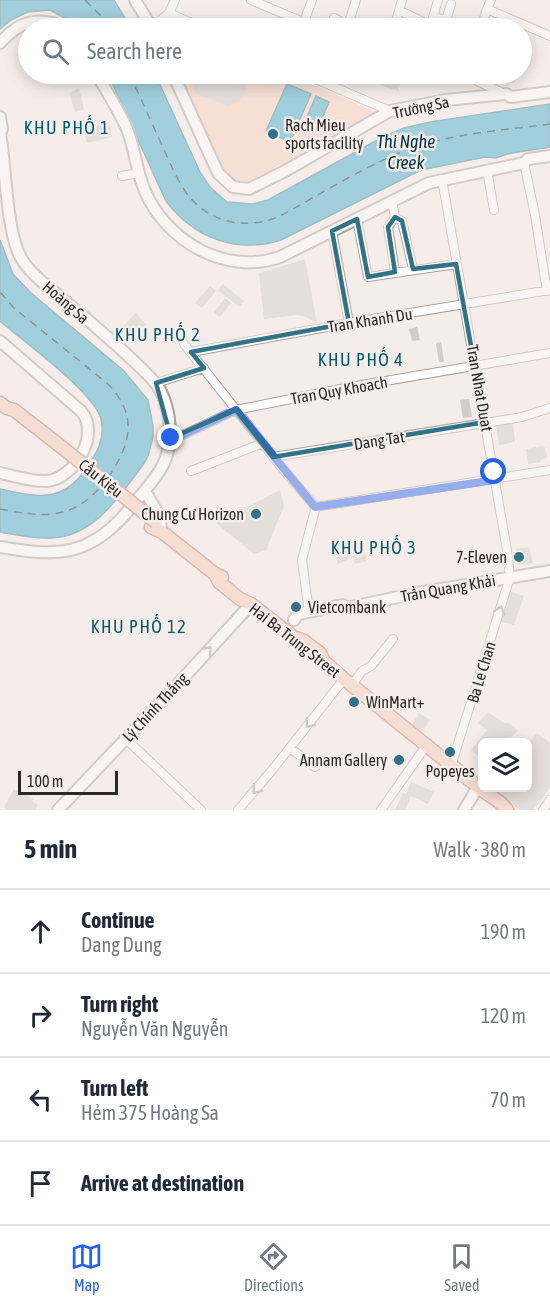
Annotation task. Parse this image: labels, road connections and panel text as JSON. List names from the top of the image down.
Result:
{
  "streets": {
    "main road": ["Cầu Kiệu", "Hai Ba Trung Street"],
    "street": [
      "Trường Sa",
      "Hoàng Sa",
      "Tran Khanh Du",
      "Tran Nhat Duat",
      "Tran Quy Khoach",
      "Dang Tat",
      "Trần Quang Khải",
      "Ba Le Chan",
      "Lý Chính Thắng"
    ]
  },
  "crossings": [
    ["Hoàng Sa", "Tran Quy Khoach"],
    ["Tran Khanh Du", "Tran Nhat Duat"],
    ["Tran Nhat Duat", "Tran Quy Khoach"],
    ["Tran Nhat Duat", "Dang Tat"],
    ["Tran Nhat Duat", "Trần Quang Khải"],
    ["Tran Nhat Duat", "Ba Le Chan"],
    ["Cầu Kiệu", "Hai Ba Trung Street"],
    ["Trần Quang Khải", "Hai Ba Trung Street"],
    ["Trần Quang Khải", "Ba Le Chan"],
    ["Hai Ba Trung Street", "Ba Le Chan"],
    ["Hai Ba Trung Street", "Lý Chính Thắng"]
  ],
  "one_way": ["Ba Le Chan", "Lý Chính Thắng"],
  "districts": [
    "KHU PHỐ 1",
    "KHU PHỐ 2",
    "KHU PHỐ 4",
    "KHU PHỐ 3",
    "KHU PHỐ 12"
  ],
  "water": ["Thi Nghe Creek"],
  "places": [
    "Rach Mieu sports facility",
    "Chung Cư Horizon",
    "7-Eleven",
    "Vietcombank",
    "WinMart+",
    "Popeyes",
    "Annam Gallery"
  ],
  "scale_bar": "100 m",
  "page": {
    "search": "Search here",
    "scale": "100 m",
    "heading": ["5 min", "Walk · 380 m"],
    "list": [
      ["Continue", "Dang Dung", "190 m"],
      ["Turn right", "Nguyễn Văn Nguyễn", "120 m"],
      ["Turn left", "Hẻm 375 Hoàng Sa", "70 m"],
      "Arrive at destination"
    ],
    "nav": ["Map", "Directions", "Saved"]
  }
}
